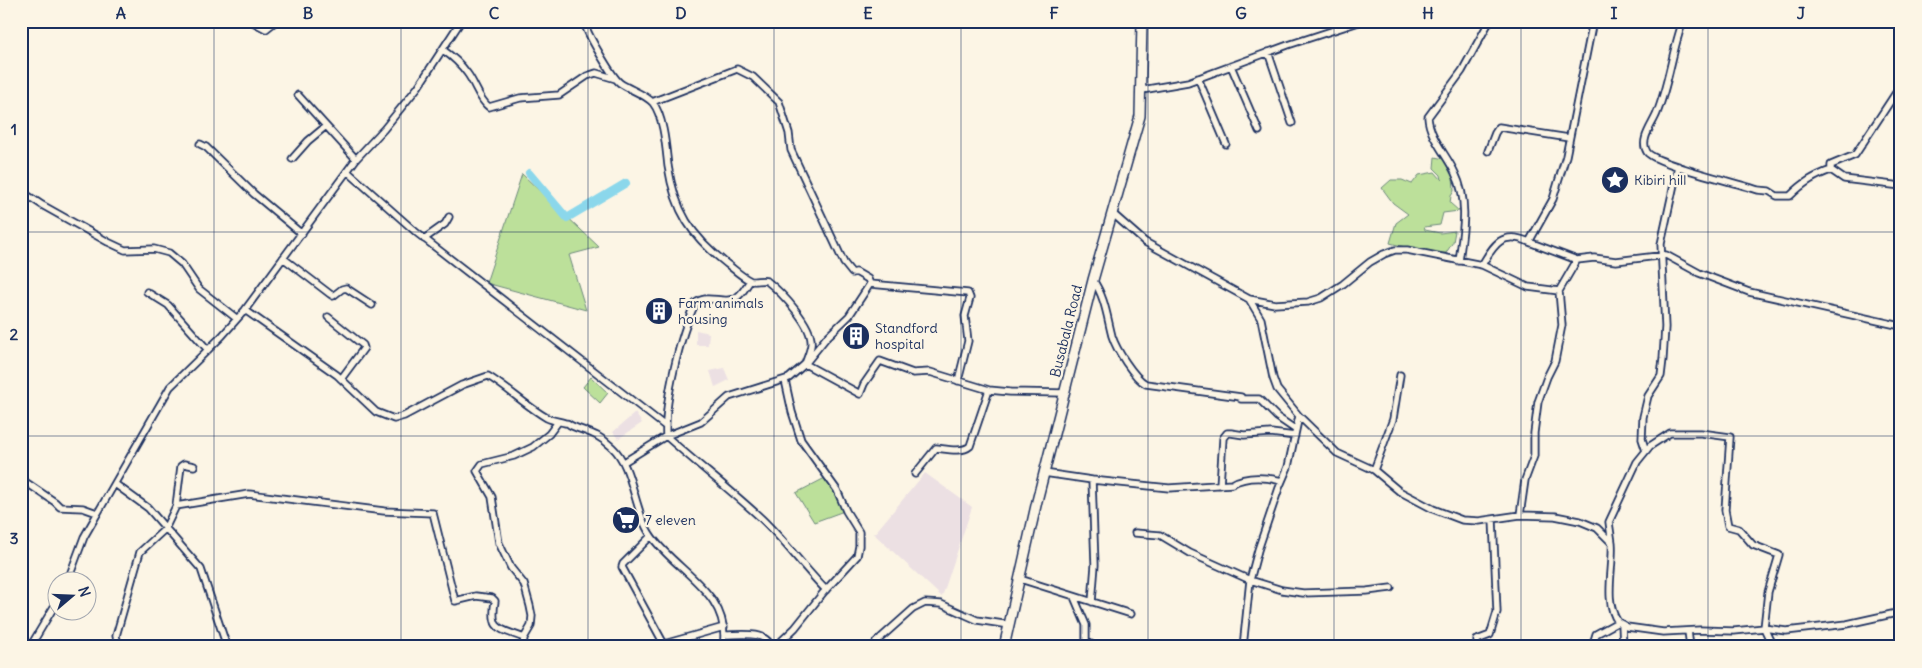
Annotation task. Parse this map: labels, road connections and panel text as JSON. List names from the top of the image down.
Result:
{
  "streets": {
    "street": ["Busabala Road"]
  },
  "places": {
    "place": ["Kibiri hill"],
    "building": ["Farm animals housing", "Standford hospital"],
    "supermarket": ["7 eleven"]
  },
  "north": "right",
  "grid": {
    "columns": [
      "A",
      "B",
      "C",
      "D",
      "E",
      "F",
      "G",
      "H",
      "I",
      "J"
    ],
    "rows": ["1", "2", "3"]
  }
}
